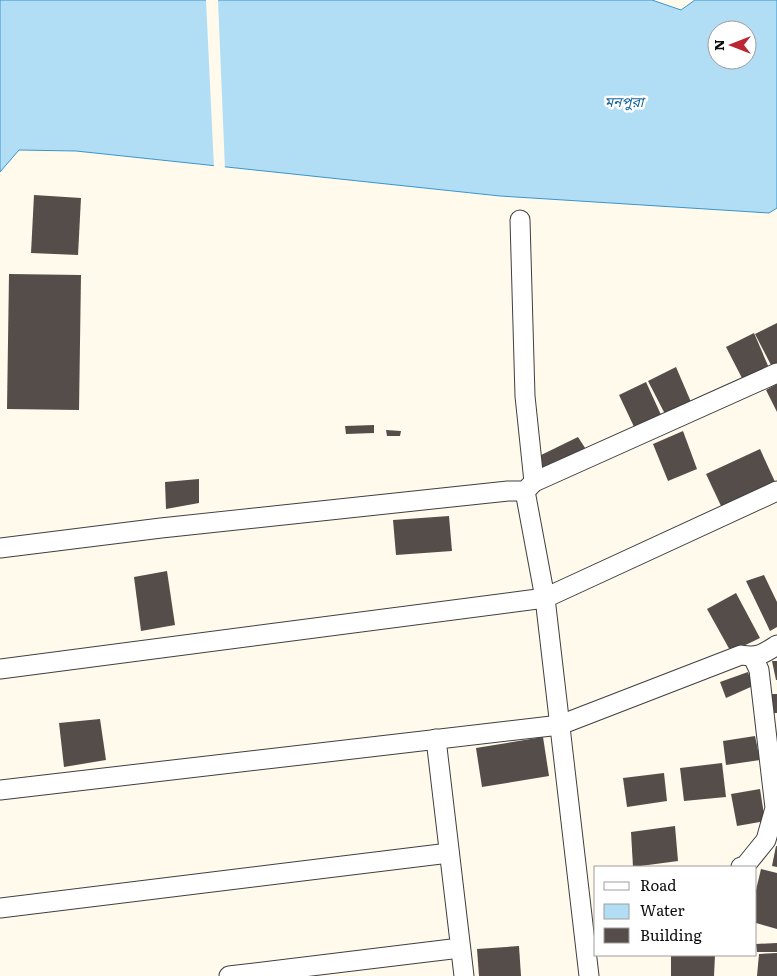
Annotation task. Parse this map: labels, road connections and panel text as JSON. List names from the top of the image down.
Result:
{
  "water": ["মনপুরা"],
  "legend": ["Road", "Water", "Building"],
  "north": "left"
}
